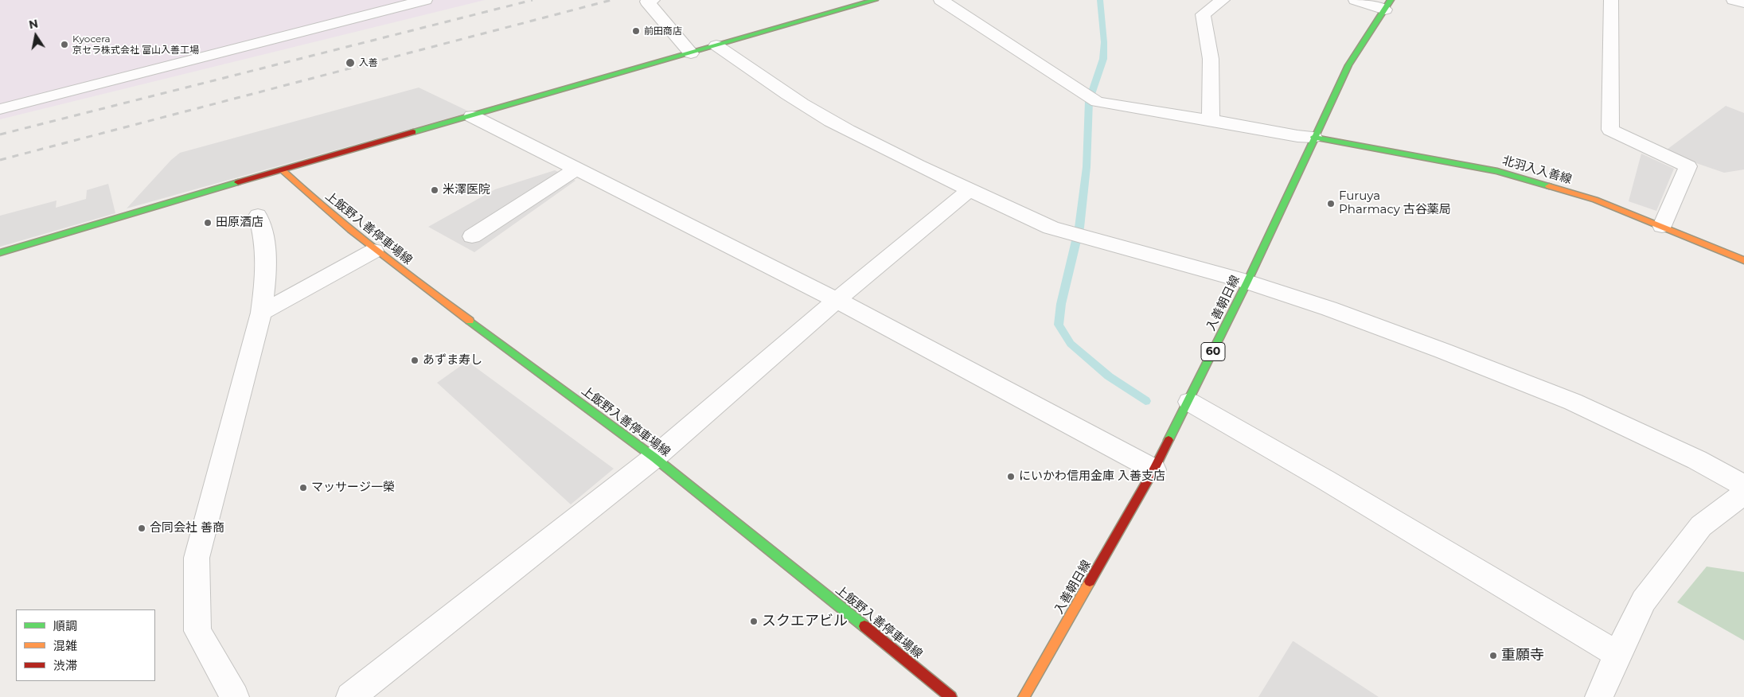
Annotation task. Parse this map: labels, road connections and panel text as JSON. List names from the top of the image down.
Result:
{
  "streets": {
    "main road": [
      "北羽入入善線",
      "上飯野入善停車場線",
      "入善朝日線",
      "60"
    ]
  },
  "crossings": [
    ["北羽入入善線", "入善朝日線"]
  ],
  "places": [
    "前田商店",
    "Kyocera 京セラ株式会社 富山入善工場",
    "入善",
    "米澤医院",
    "Furuya Pharmacy 古谷薬局",
    "田原酒店",
    "あずま寿し",
    "にいかわ信用金庫 入善支店",
    "マッサージ一榮",
    "合同会社 善商",
    "スクエアビル",
    "重願寺"
  ],
  "legend": ["順調", "混雑", "渋滞"],
  "north": "top"
}
